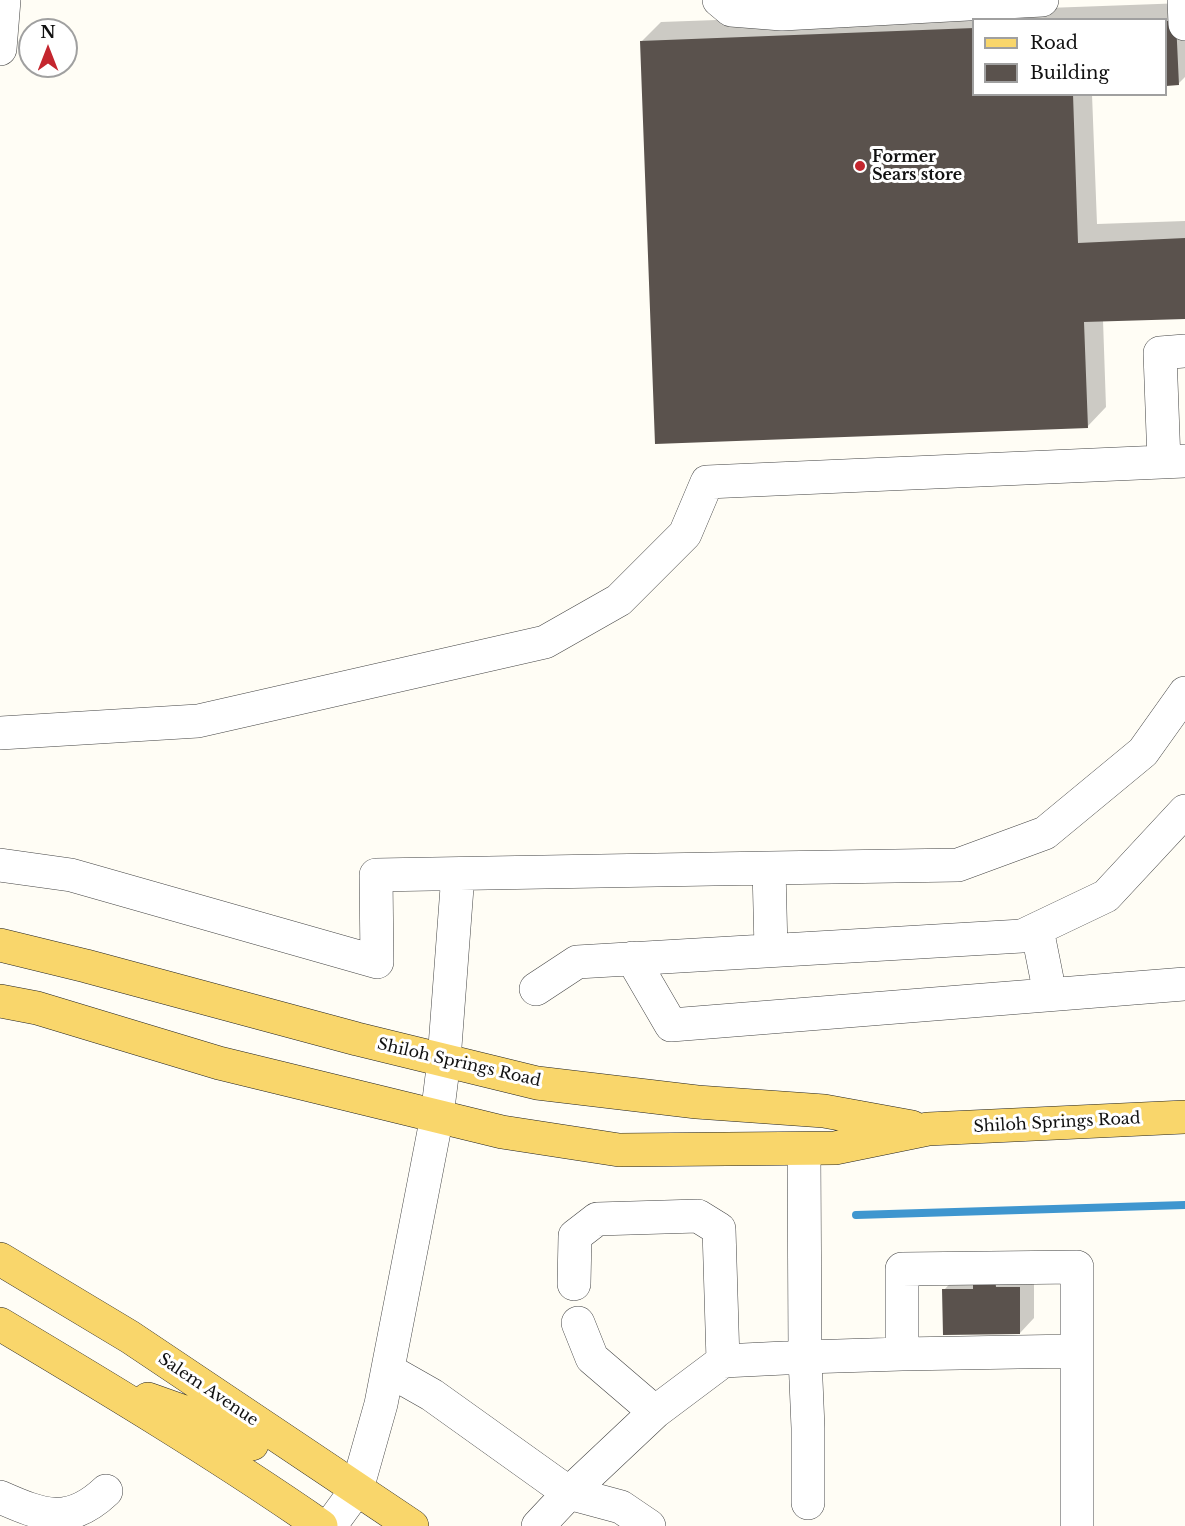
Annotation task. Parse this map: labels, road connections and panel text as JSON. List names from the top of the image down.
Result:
{
  "streets": {
    "main road": ["Shiloh Springs Road", "Salem Avenue"]
  },
  "places": ["Former Sears store"],
  "legend": ["Road", "Building"],
  "north": "top"
}
